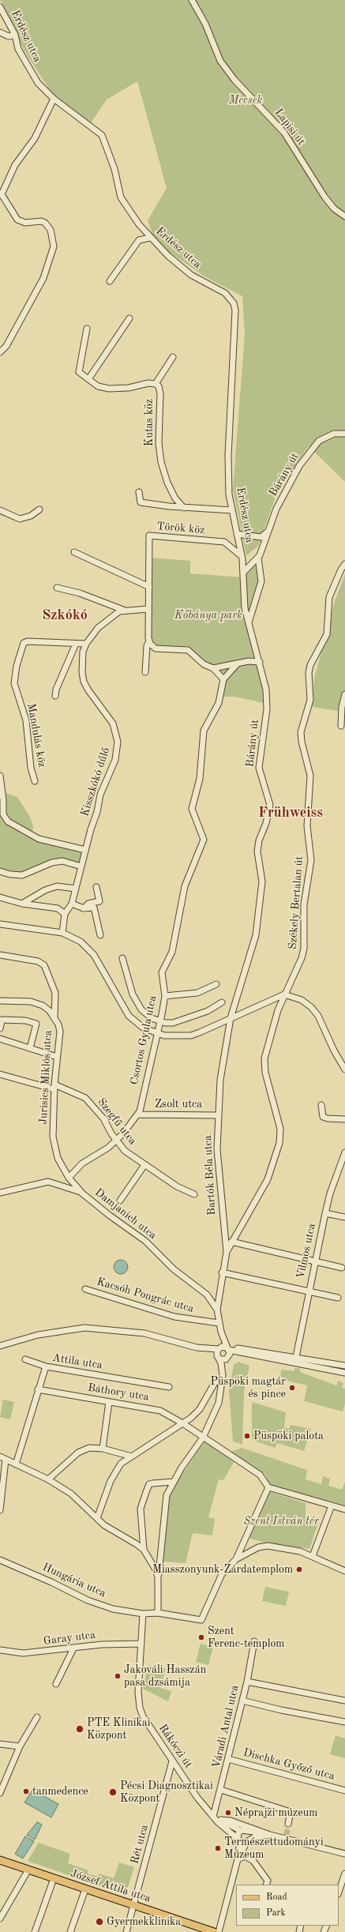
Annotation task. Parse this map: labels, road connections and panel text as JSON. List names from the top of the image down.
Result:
{
  "streets": {
    "main road": ["József Attila utca"],
    "street": [
      "Erdész utca",
      "Lapisi út",
      "Kutas köz",
      "Bárány út",
      "Török köz",
      "Mandulás köz",
      "Kisszkókó dűlő",
      "Székely Bertalan út",
      "Csortos Gyula utca",
      "Jurisics Miklós utca",
      "Zsolt utca",
      "Szegfű utca",
      "Bartók Béla utca",
      "Damjanich utca",
      "Vilmos utca",
      "Kacsóh Pongrác utca",
      "Attila utca",
      "Báthory utca",
      "Hungária utca",
      "Garay utca",
      "Váradi Antal utca",
      "Rákóczi út",
      "Dischka Győző utca",
      "Rét utca"
    ]
  },
  "crossings": [
    ["Erdész utca", "Bárány út"],
    ["Erdész utca", "Török köz"],
    ["Bárány út", "Bartók Béla utca"],
    ["Mandulás köz", "Kisszkókó dűlő"],
    ["Székely Bertalan út", "Bartók Béla utca"],
    ["Csortos Gyula utca", "Jurisics Miklós utca"],
    ["Csortos Gyula utca", "Zsolt utca"],
    ["Csortos Gyula utca", "Szegfű utca"],
    ["Jurisics Miklós utca", "Szegfű utca"],
    ["Jurisics Miklós utca", "Damjanich utca"],
    ["Zsolt utca", "Bartók Béla utca"],
    ["Bartók Béla utca", "Damjanich utca"],
    ["Bartók Béla utca", "Kacsóh Pongrác utca"],
    ["Attila utca", "Báthory utca"],
    ["Hungária utca", "Rákóczi út"],
    ["Garay utca", "Rákóczi út"],
    ["Váradi Antal utca", "Rákóczi út"],
    ["Váradi Antal utca", "Dischka Győző utca"],
    ["Rákóczi út", "Rét utca"],
    ["Rét utca", "József Attila utca"]
  ],
  "districts": ["Szkókó", "Frühweiss"],
  "parks": ["Mecsek", "Kőbánya park", "Szent István tér"],
  "places": [
    "Püspöki magtár és pince",
    "Püspöki palota",
    "Miasszonyunk-Zárdatemplom",
    "Szent Ferenc-templom",
    "Jakováli Hasszán pasa dzsámija",
    "PTE Klinikai Központ",
    "tanmedence",
    "Pécsi Diagnosztikai Központ",
    "Néprajzi múzeum",
    "Természettudományi Múzeum",
    "Gyermekklinika"
  ],
  "legend": ["Road", "Park"]
}
